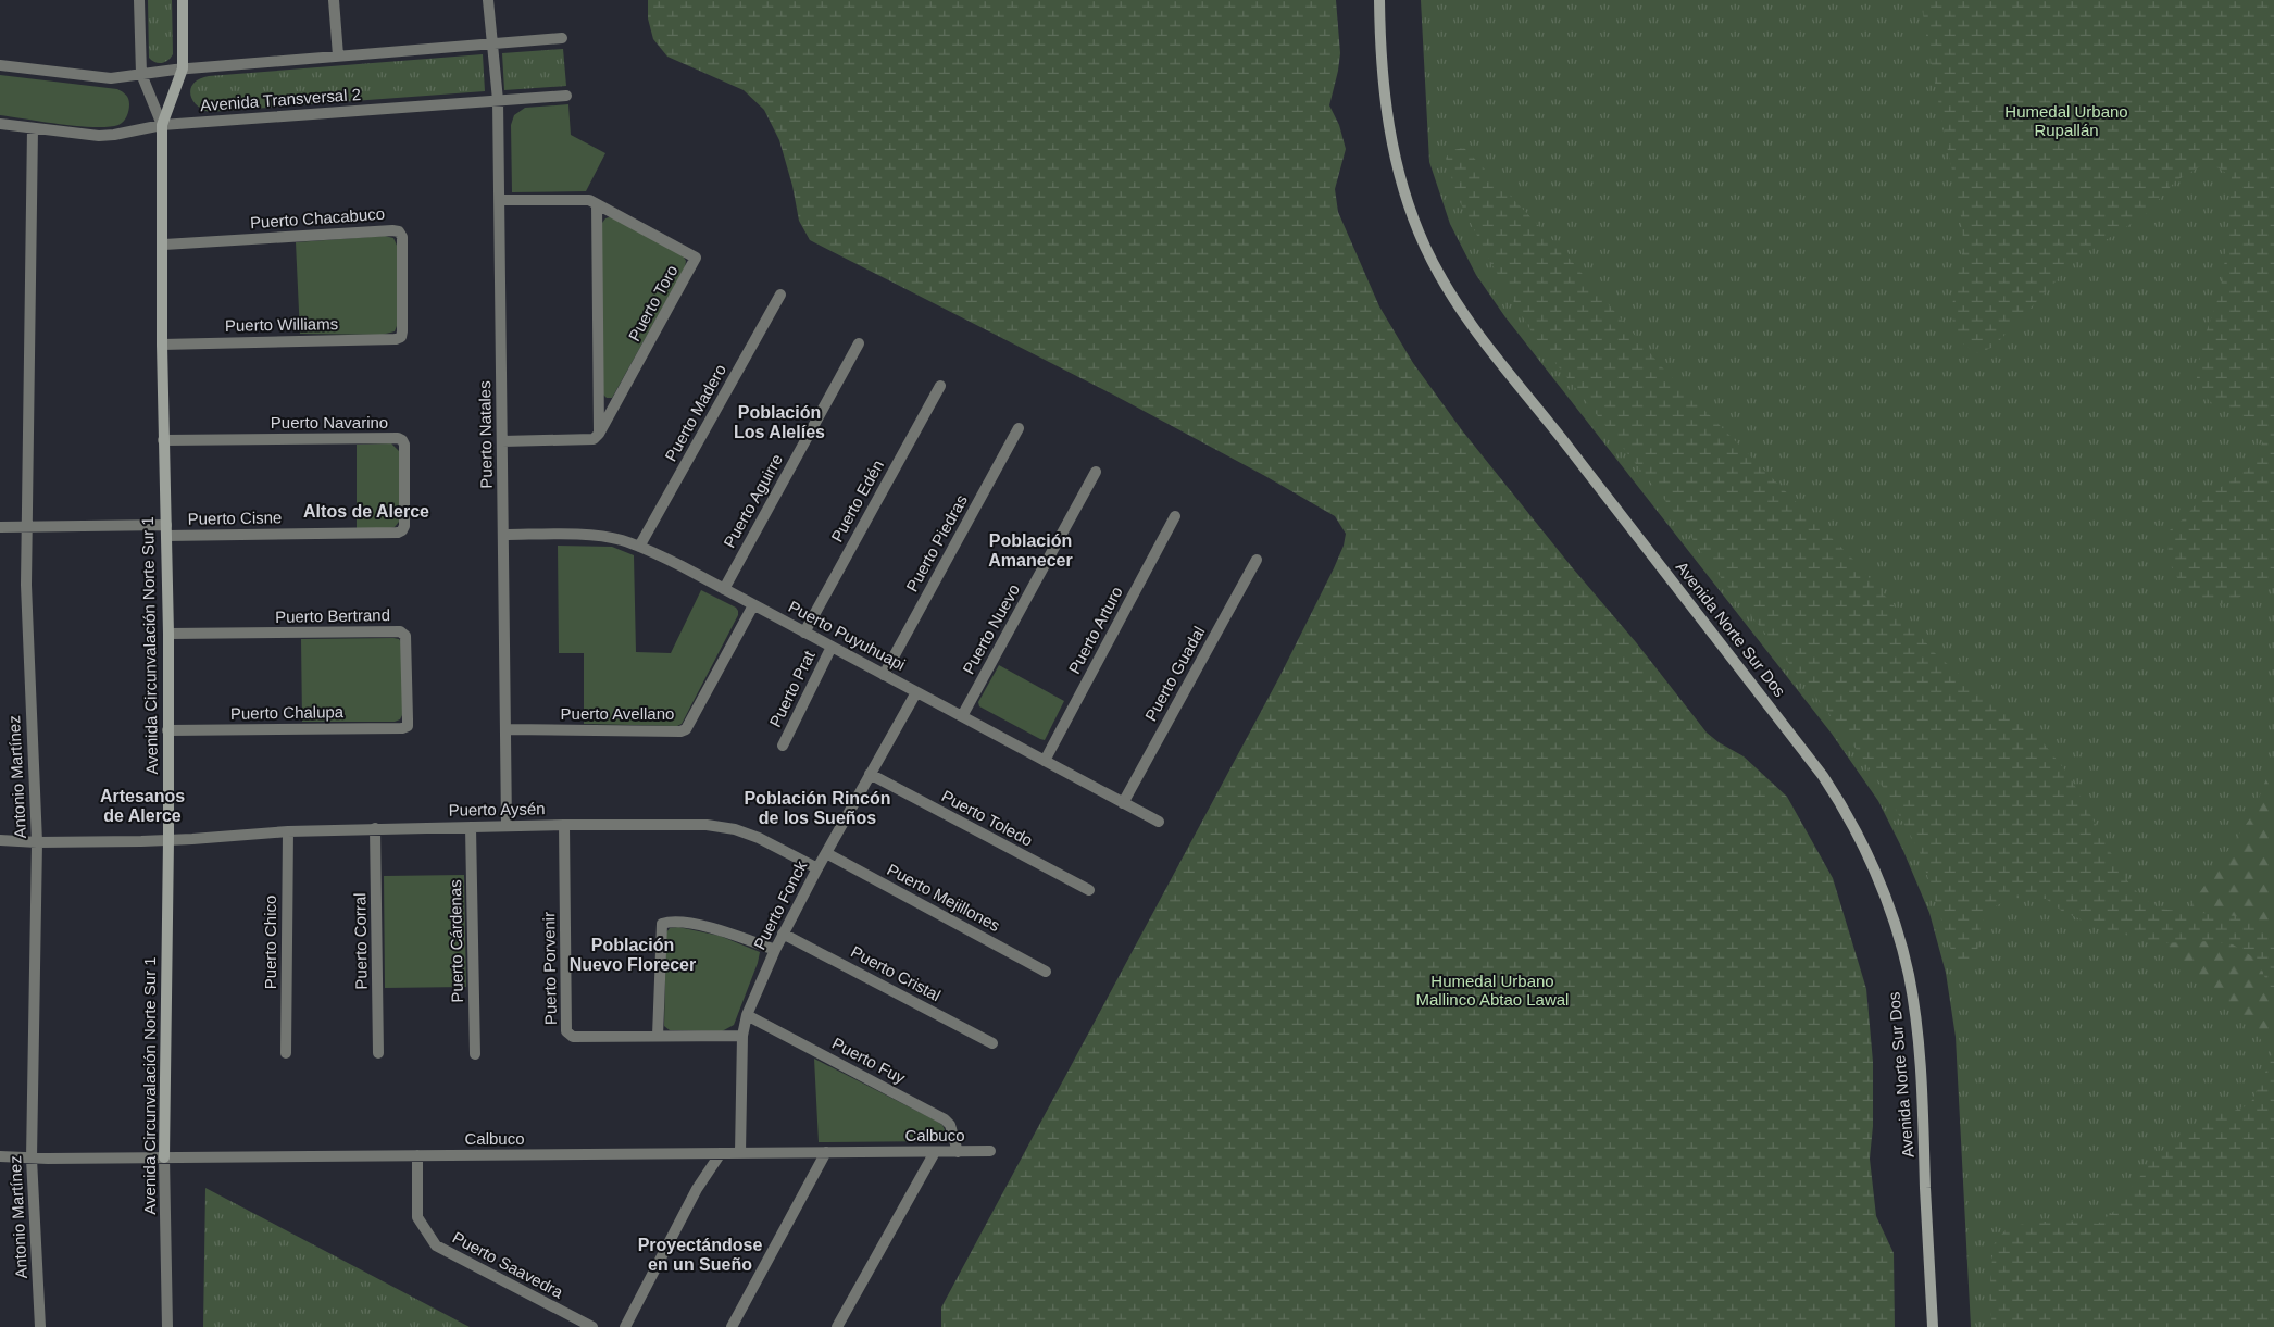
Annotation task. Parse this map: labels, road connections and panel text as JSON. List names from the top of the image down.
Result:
{
  "streets": {
    "main road": ["Avenida Norte Sur Dos", "Avenida Circunvalación Norte Sur 1"],
    "street": [
      "Avenida Transversal 2",
      "Puerto Chacabuco",
      "Puerto Toro",
      "Puerto Williams",
      "Puerto Madero",
      "Puerto Navarino",
      "Puerto Natales",
      "Puerto Aguirre",
      "Puerto Edén",
      "Puerto Cisne",
      "Puerto Piedras",
      "Puerto Bertrand",
      "Puerto Nuevo",
      "Puerto Arturo",
      "Puerto Puyuhuapi",
      "Puerto Guadal",
      "Puerto Prat",
      "Puerto Chalupa",
      "Puerto Avellano",
      "Antonio Martínez",
      "Puerto Aysén",
      "Puerto Toledo",
      "Puerto Mejillones",
      "Puerto Fonck",
      "Puerto Corral",
      "Puerto Cárdenas",
      "Puerto Chico",
      "Puerto Porvenir",
      "Puerto Cristal",
      "Puerto Fuy",
      "Calbuco",
      "Puerto Saavedra"
    ]
  },
  "crossings": [
    ["Avenida Transversal 2", "Puerto Natales"],
    ["Avenida Transversal 2", "Avenida Circunvalación Norte Sur 1"],
    ["Avenida Transversal 2", "Antonio Martínez"],
    ["Puerto Chacabuco", "Puerto Williams"],
    ["Puerto Chacabuco", "Avenida Circunvalación Norte Sur 1"],
    ["Puerto Toro", "Puerto Natales"],
    ["Puerto Williams", "Avenida Circunvalación Norte Sur 1"],
    ["Puerto Madero", "Puerto Puyuhuapi"],
    ["Puerto Navarino", "Puerto Cisne"],
    ["Puerto Navarino", "Avenida Circunvalación Norte Sur 1"],
    ["Puerto Natales", "Puerto Puyuhuapi"],
    ["Puerto Natales", "Puerto Avellano"],
    ["Puerto Natales", "Puerto Aysén"],
    ["Puerto Aguirre", "Puerto Puyuhuapi"],
    ["Puerto Edén", "Puerto Puyuhuapi"],
    ["Puerto Cisne", "Avenida Circunvalación Norte Sur 1"],
    ["Puerto Cisne", "Antonio Martínez"],
    ["Puerto Piedras", "Puerto Puyuhuapi"],
    ["Puerto Bertrand", "Avenida Circunvalación Norte Sur 1"],
    ["Puerto Bertrand", "Puerto Chalupa"],
    ["Puerto Nuevo", "Puerto Puyuhuapi"],
    ["Puerto Arturo", "Puerto Puyuhuapi"],
    ["Puerto Puyuhuapi", "Puerto Guadal"],
    ["Puerto Puyuhuapi", "Puerto Prat"],
    ["Puerto Puyuhuapi", "Puerto Avellano"],
    ["Puerto Puyuhuapi", "Puerto Fonck"],
    ["Avenida Circunvalación Norte Sur 1", "Puerto Chalupa"],
    ["Avenida Circunvalación Norte Sur 1", "Puerto Aysén"],
    ["Avenida Circunvalación Norte Sur 1", "Calbuco"],
    ["Antonio Martínez", "Puerto Aysén"],
    ["Antonio Martínez", "Calbuco"],
    ["Puerto Aysén", "Puerto Fonck"],
    ["Puerto Aysén", "Puerto Corral"],
    ["Puerto Aysén", "Puerto Cárdenas"],
    ["Puerto Aysén", "Puerto Chico"],
    ["Puerto Aysén", "Puerto Porvenir"],
    ["Puerto Toledo", "Puerto Fonck"],
    ["Puerto Mejillones", "Puerto Fonck"],
    ["Puerto Fonck", "Puerto Porvenir"],
    ["Puerto Fonck", "Puerto Cristal"],
    ["Puerto Fonck", "Puerto Fuy"],
    ["Puerto Fonck", "Calbuco"],
    ["Puerto Fuy", "Calbuco"],
    ["Calbuco", "Puerto Saavedra"]
  ],
  "districts": [
    "Población Los Alelíes",
    "Altos de Alerce",
    "Población Amanecer",
    "Artesanos de Alerce",
    "Población Rincón de los Sueños",
    "Población Nuevo Florecer",
    "Proyectándose en un Sueño"
  ],
  "parks": ["Humedal Urbano Rupallán", "Humedal Urbano Mallinco Abtao Lawal"]
}
